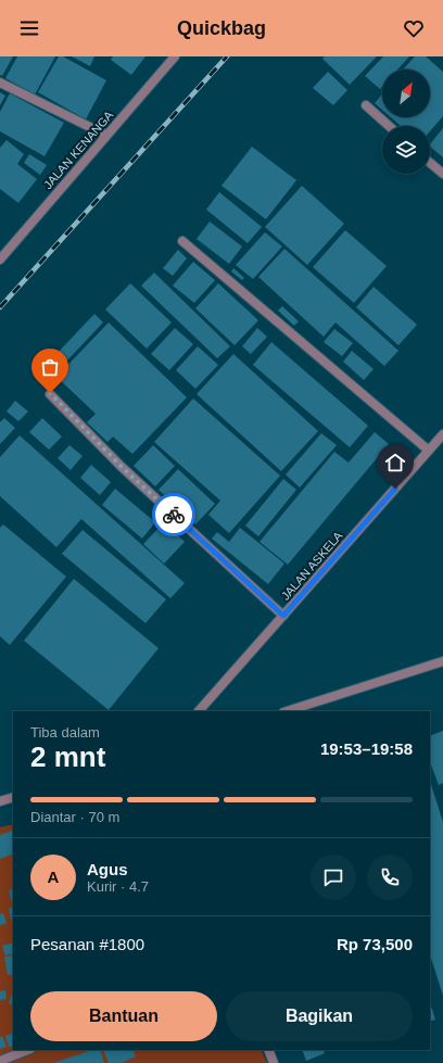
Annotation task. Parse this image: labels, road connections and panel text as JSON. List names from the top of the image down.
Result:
{
  "streets": {
    "street": ["JALAN KENANGA", "JALAN ASKELA"]
  },
  "north": "top right",
  "page": {
    "header": "Quickbag",
    "heading": ["2 mnt", "Tiba dalam", "19:53–19:58"],
    "panel": [
      "Agus",
      "Kurir · 4.7",
      "Pesanan #1800",
      "Rp 73,500"
    ],
    "bar": "Diantar · 70 m",
    "round": "A",
    "buttons": ["Bantuan", "Bagikan"]
  }
}
